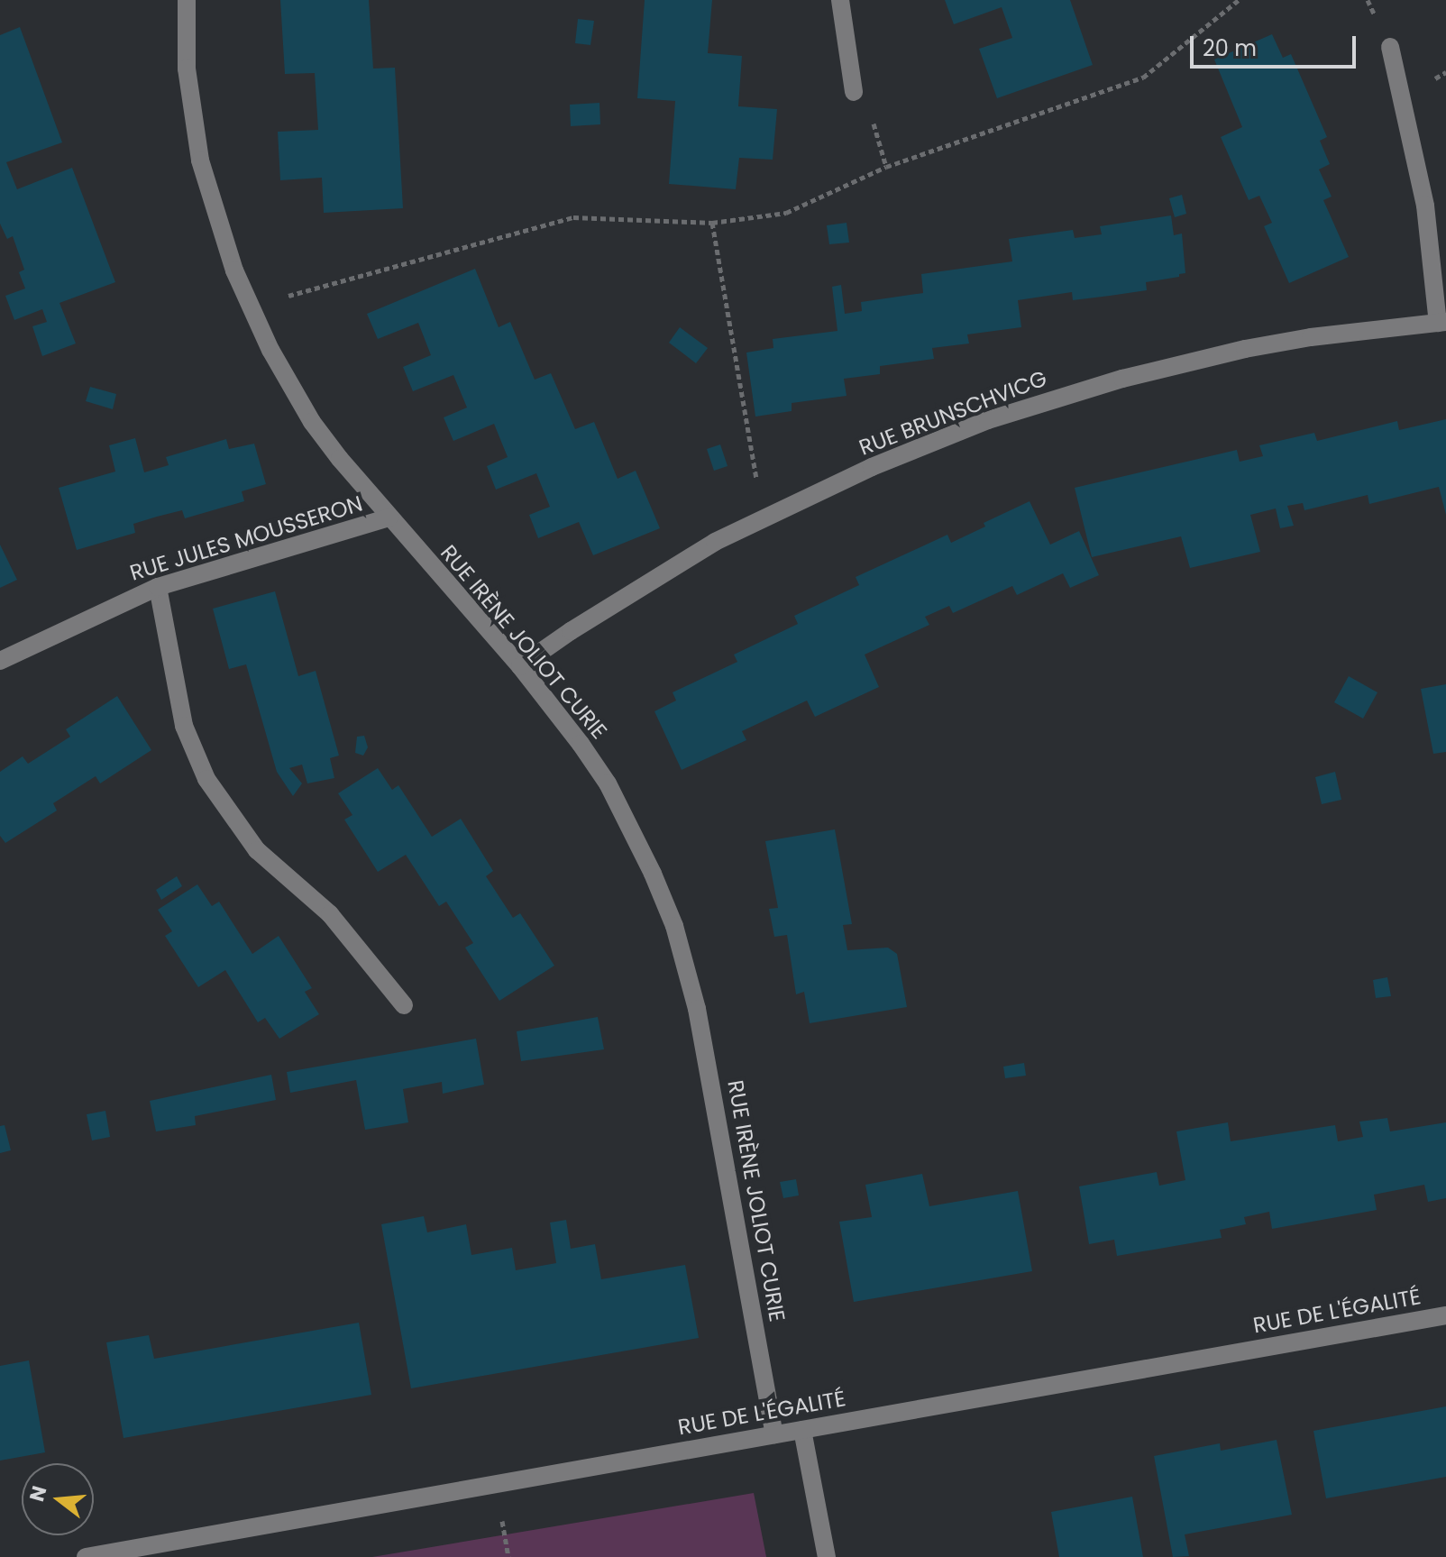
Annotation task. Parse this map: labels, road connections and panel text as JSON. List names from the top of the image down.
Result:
{
  "streets": {
    "street": [
      "RUE BRUNSCHVICG",
      "RUE JULES MOUSSERON",
      "RUE IRÈNE JOLIOT CURIE",
      "RUE DE L'ÉGALITÉ"
    ]
  },
  "crossings": [
    ["RUE BRUNSCHVICG", "RUE IRÈNE JOLIOT CURIE"],
    ["RUE JULES MOUSSERON", "RUE IRÈNE JOLIOT CURIE"],
    ["RUE IRÈNE JOLIOT CURIE", "RUE DE L'ÉGALITÉ"]
  ],
  "scale_bar": "20 m",
  "north": "left"
}
